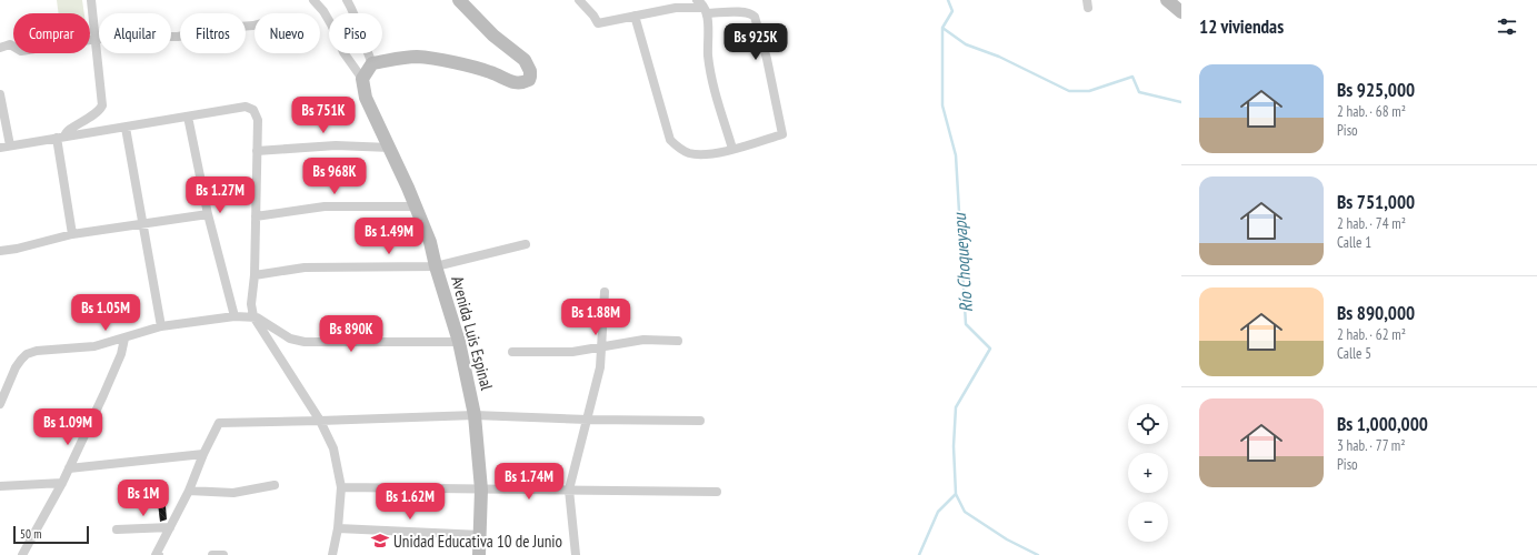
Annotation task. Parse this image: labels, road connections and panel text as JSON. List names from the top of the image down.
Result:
{
  "streets": {
    "street": ["Avenida Luis Espinal"]
  },
  "water": ["Río Choqueyapu"],
  "places": {
    "school or university": ["Unidad Educativa 10 de Junio"]
  },
  "scale_bar": "50 m",
  "page": {
    "heading": "12 viviendas",
    "chip": [
      "Comprar",
      "Alquilar",
      "Filtros",
      "Nuevo",
      "Piso"
    ],
    "price": [
      "Bs 925K",
      "Bs 751K",
      "Bs 968K",
      "Bs 1.27M",
      "Bs 1.49M",
      "Bs 1.05M",
      "Bs 1.88M",
      "Bs 890K",
      "Bs 1.09M",
      "Bs 1.74M",
      "Bs 1M",
      "Bs 1.62M"
    ],
    "list": [
      {
        "name": "Bs 925,000",
        "note": "2 hab. · 68 m² · Piso"
      },
      {
        "name": "Bs 751,000",
        "note": "2 hab. · 74 m² · Calle 1"
      },
      {
        "name": "Bs 890,000",
        "note": "2 hab. · 62 m² · Calle 5"
      },
      {
        "name": "Bs 1,000,000",
        "note": "3 hab. · 77 m² · Piso"
      }
    ],
    "map_buttons": ["+", "−"],
    "scale": "50 m"
  }
}
